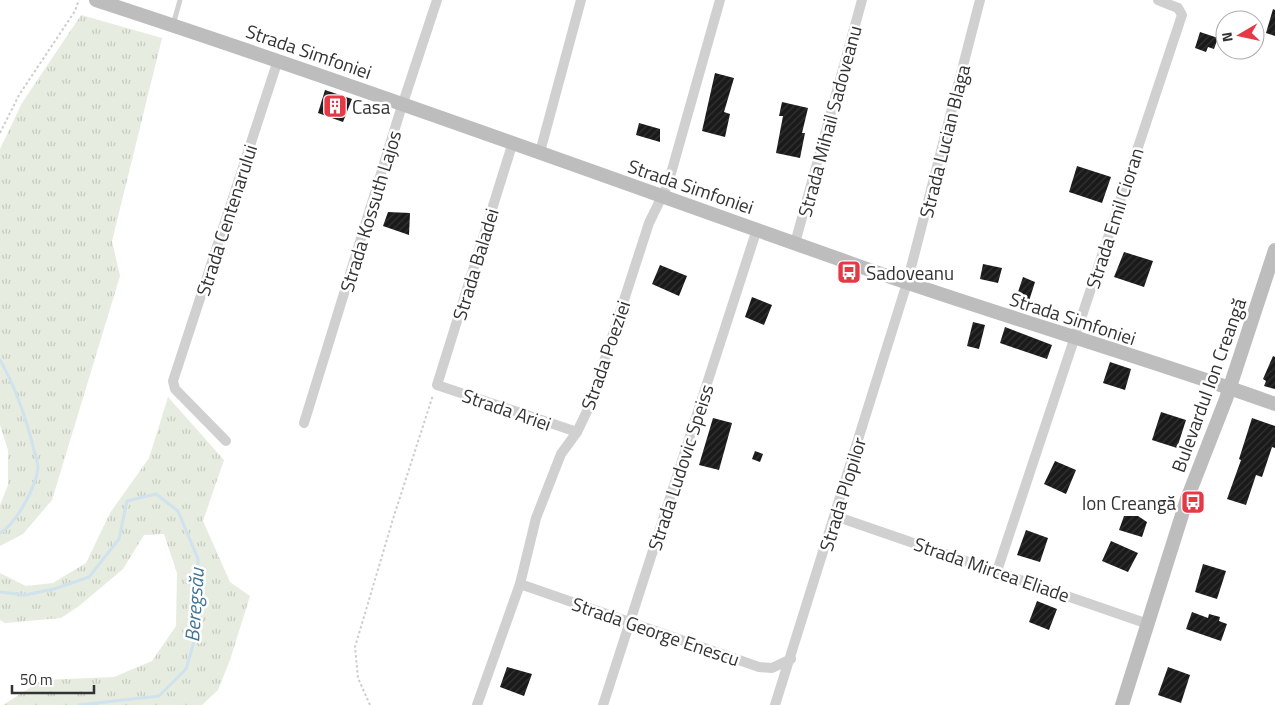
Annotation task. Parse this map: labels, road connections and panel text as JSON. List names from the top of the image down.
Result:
{
  "streets": {
    "street": [
      "Strada Simfoniei",
      "Strada Mihail Sadoveanu",
      "Strada Lucian Blaga",
      "Strada Kossuth Lajos",
      "Strada Emil Cioran",
      "Strada Centenarului",
      "Strada Baladei",
      "Strada Poeziei",
      "Bulevardul Ion Creangă",
      "Strada Ariei",
      "Strada Ludovic Speiss",
      "Strada Plopilor",
      "Strada Mircea Eliade",
      "Strada George Enescu"
    ]
  },
  "crossings": [
    ["Strada Simfoniei", "Strada Mihail Sadoveanu"],
    ["Strada Simfoniei", "Strada Lucian Blaga"],
    ["Strada Simfoniei", "Strada Kossuth Lajos"],
    ["Strada Simfoniei", "Strada Emil Cioran"],
    ["Strada Simfoniei", "Strada Centenarului"],
    ["Strada Simfoniei", "Strada Baladei"],
    ["Strada Simfoniei", "Strada Poeziei"],
    ["Strada Simfoniei", "Bulevardul Ion Creangă"],
    ["Strada Simfoniei", "Strada Ludovic Speiss"],
    ["Strada Simfoniei", "Strada Plopilor"],
    ["Strada Lucian Blaga", "Strada Plopilor"],
    ["Strada Emil Cioran", "Strada Mircea Eliade"],
    ["Strada Baladei", "Strada Ariei"],
    ["Strada Poeziei", "Strada Ariei"],
    ["Strada Poeziei", "Strada George Enescu"],
    ["Bulevardul Ion Creangă", "Strada Mircea Eliade"],
    ["Strada Ludovic Speiss", "Strada George Enescu"],
    ["Strada Plopilor", "Strada Mircea Eliade"],
    ["Strada Plopilor", "Strada George Enescu"]
  ],
  "water": ["Beregsău"],
  "places": {
    "building": ["Casa"],
    "bus stop": ["Sadoveanu", "Ion Creangă"]
  },
  "scale_bar": "50 m",
  "north": "left"
}
